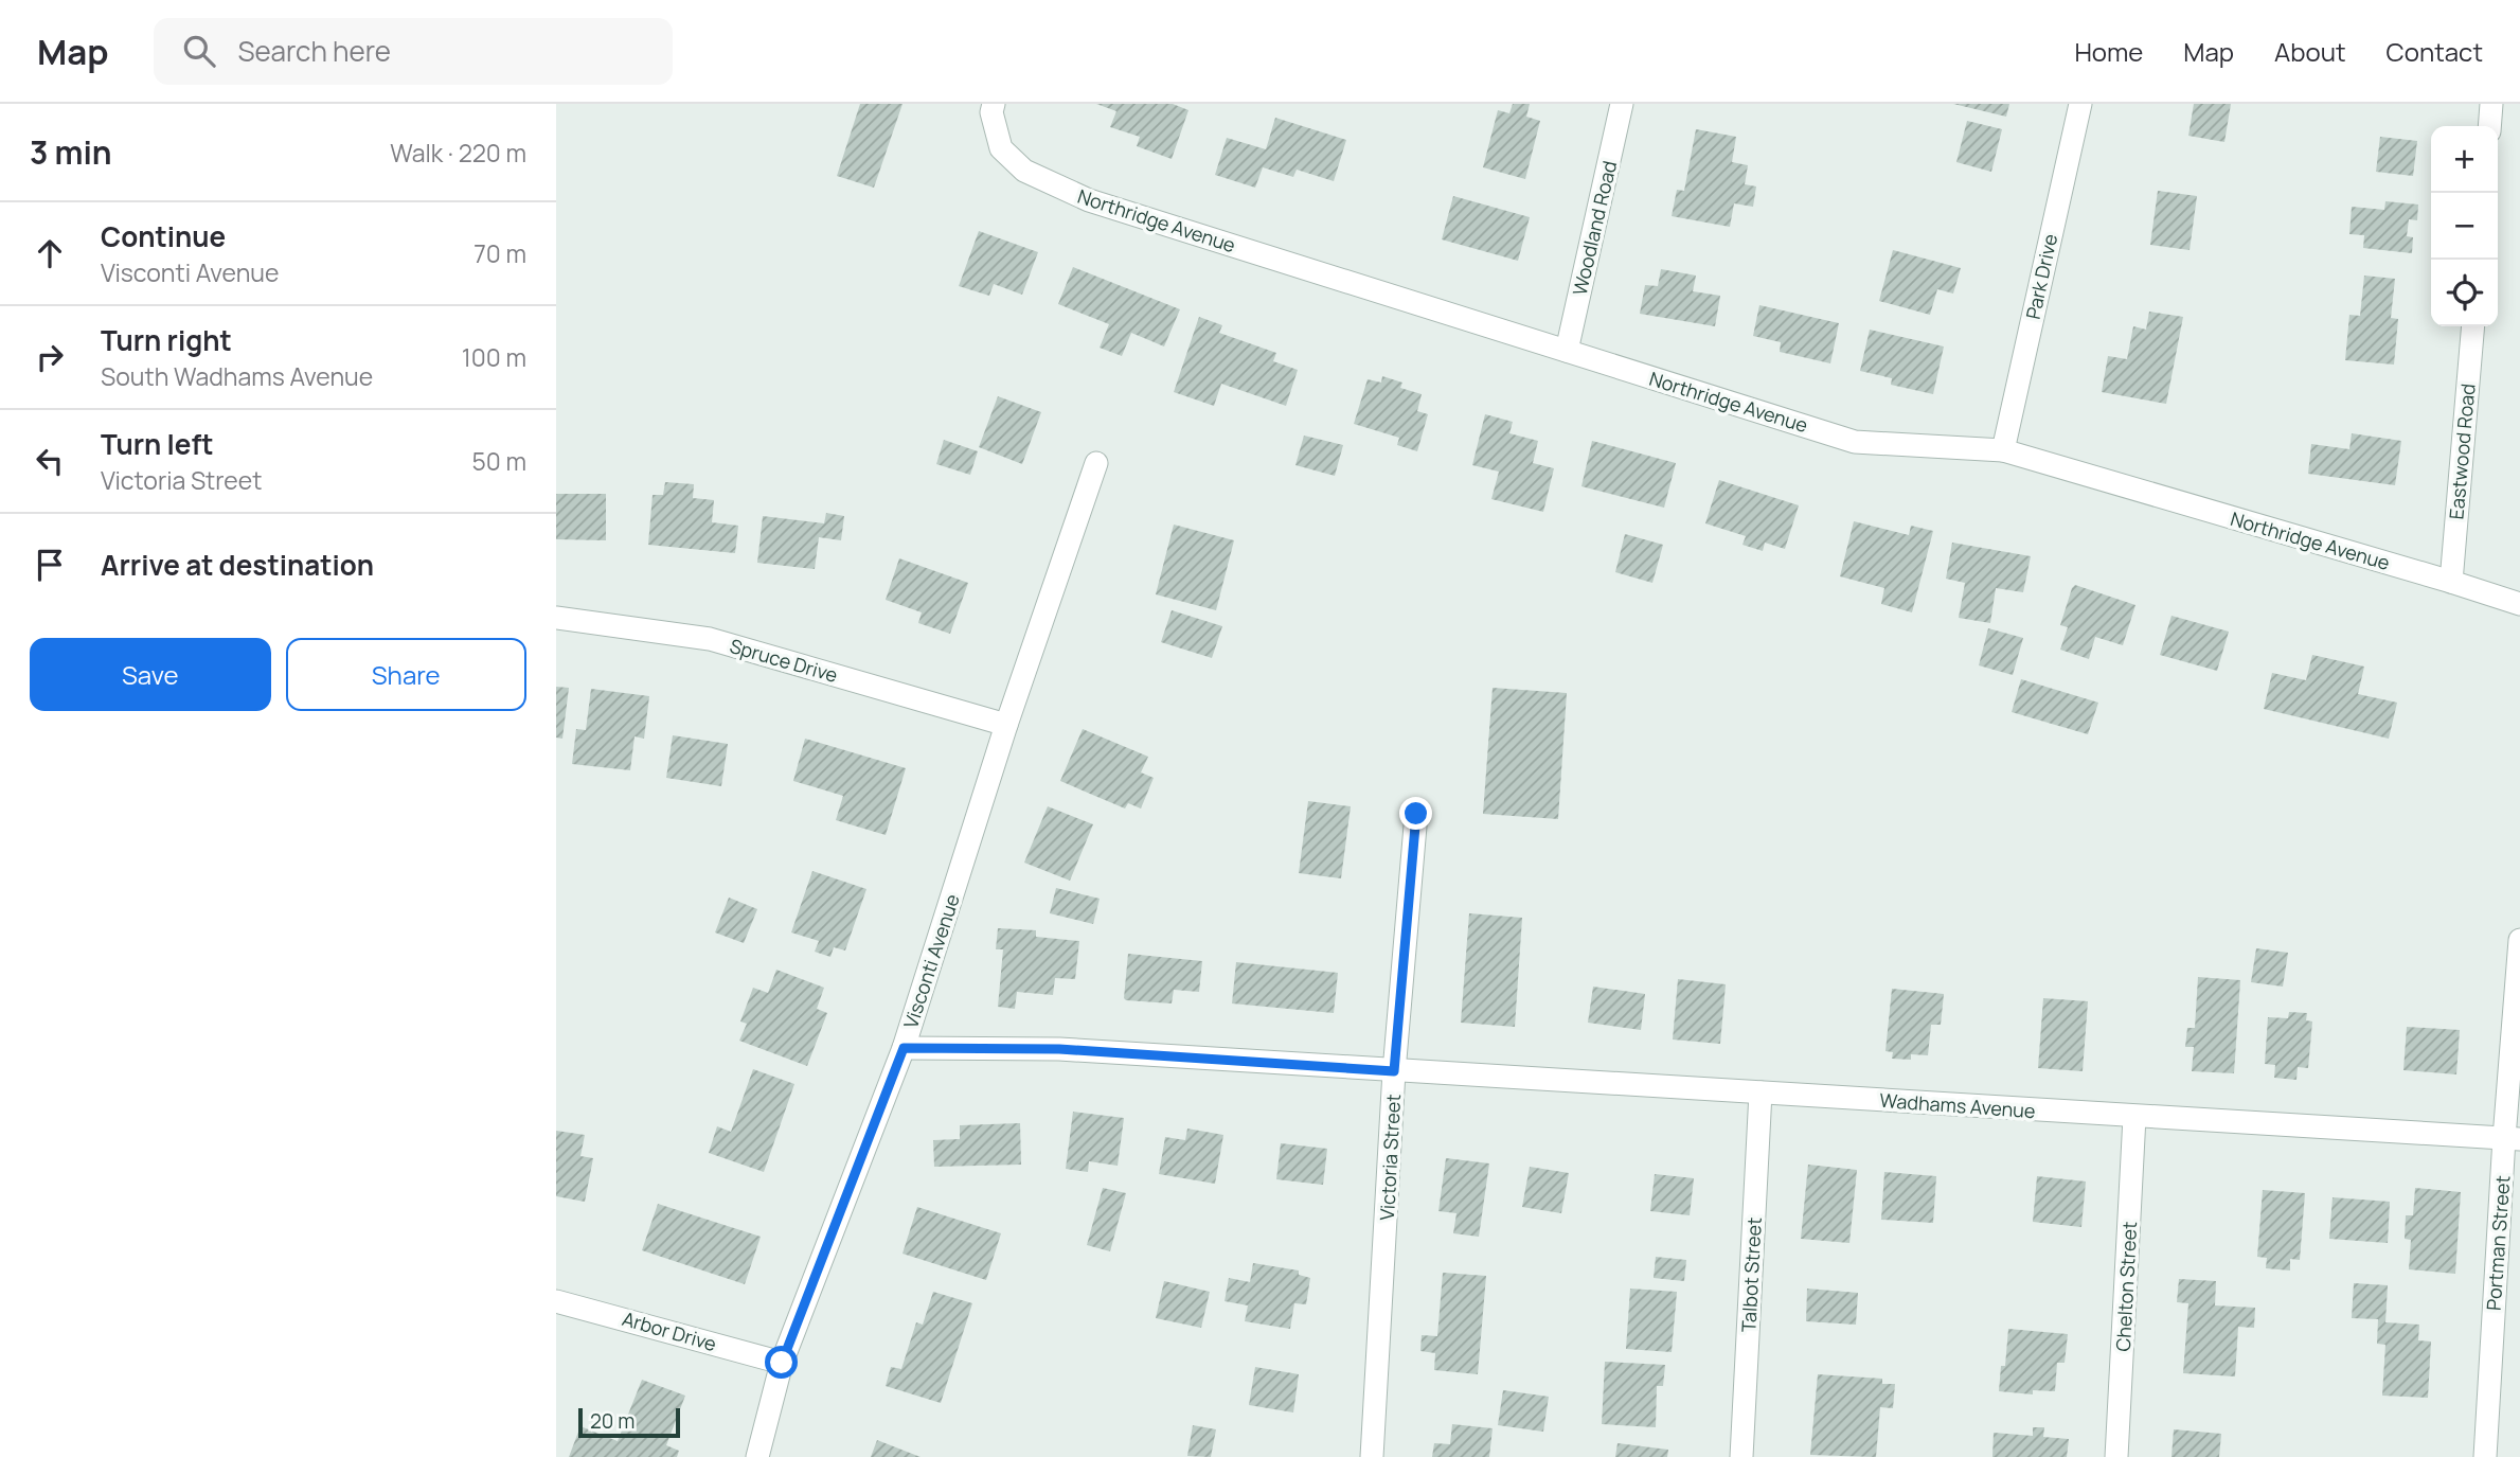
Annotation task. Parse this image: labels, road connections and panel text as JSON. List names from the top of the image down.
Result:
{
  "streets": {
    "street": [
      "Northridge Avenue",
      "Woodland Road",
      "Park Drive",
      "Eastwood Road",
      "Spruce Drive",
      "Visconti Avenue",
      "Wadhams Avenue",
      "Victoria Street",
      "Portman Street",
      "Talbot Street",
      "Chelton Street",
      "Arbor Drive"
    ]
  },
  "crossings": [
    ["Northridge Avenue", "Woodland Road"],
    ["Northridge Avenue", "Park Drive"],
    ["Northridge Avenue", "Eastwood Road"],
    ["Spruce Drive", "Visconti Avenue"],
    ["Visconti Avenue", "Wadhams Avenue"],
    ["Visconti Avenue", "Arbor Drive"],
    ["Wadhams Avenue", "Victoria Street"],
    ["Wadhams Avenue", "Portman Street"],
    ["Wadhams Avenue", "Talbot Street"],
    ["Wadhams Avenue", "Chelton Street"]
  ],
  "scale_bar": "20 m",
  "page": {
    "header": "Map",
    "search": "Search here",
    "nav": [
      "Home",
      "Map",
      "About",
      "Contact"
    ],
    "heading": ["3 min", "Walk · 220 m"],
    "map_buttons": ["+", "−"],
    "list": [
      ["Continue", "Visconti Avenue", "70 m"],
      ["Turn right", "South Wadhams Avenue", "100 m"],
      ["Turn left", "Victoria Street", "50 m"],
      "Arrive at destination"
    ],
    "buttons": ["Save", "Share"],
    "scale": "20 m"
  }
}
